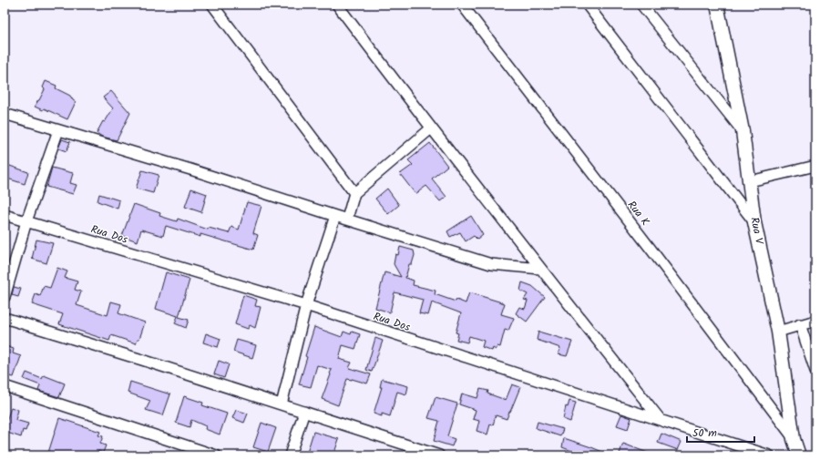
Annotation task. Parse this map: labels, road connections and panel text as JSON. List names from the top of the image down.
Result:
{
  "streets": {
    "street": ["Rua K", "Rua V", "Rua Dos"]
  },
  "crossings": [
    ["Rua K", "Rua V"]
  ],
  "scale_bar": "50 m"
}
